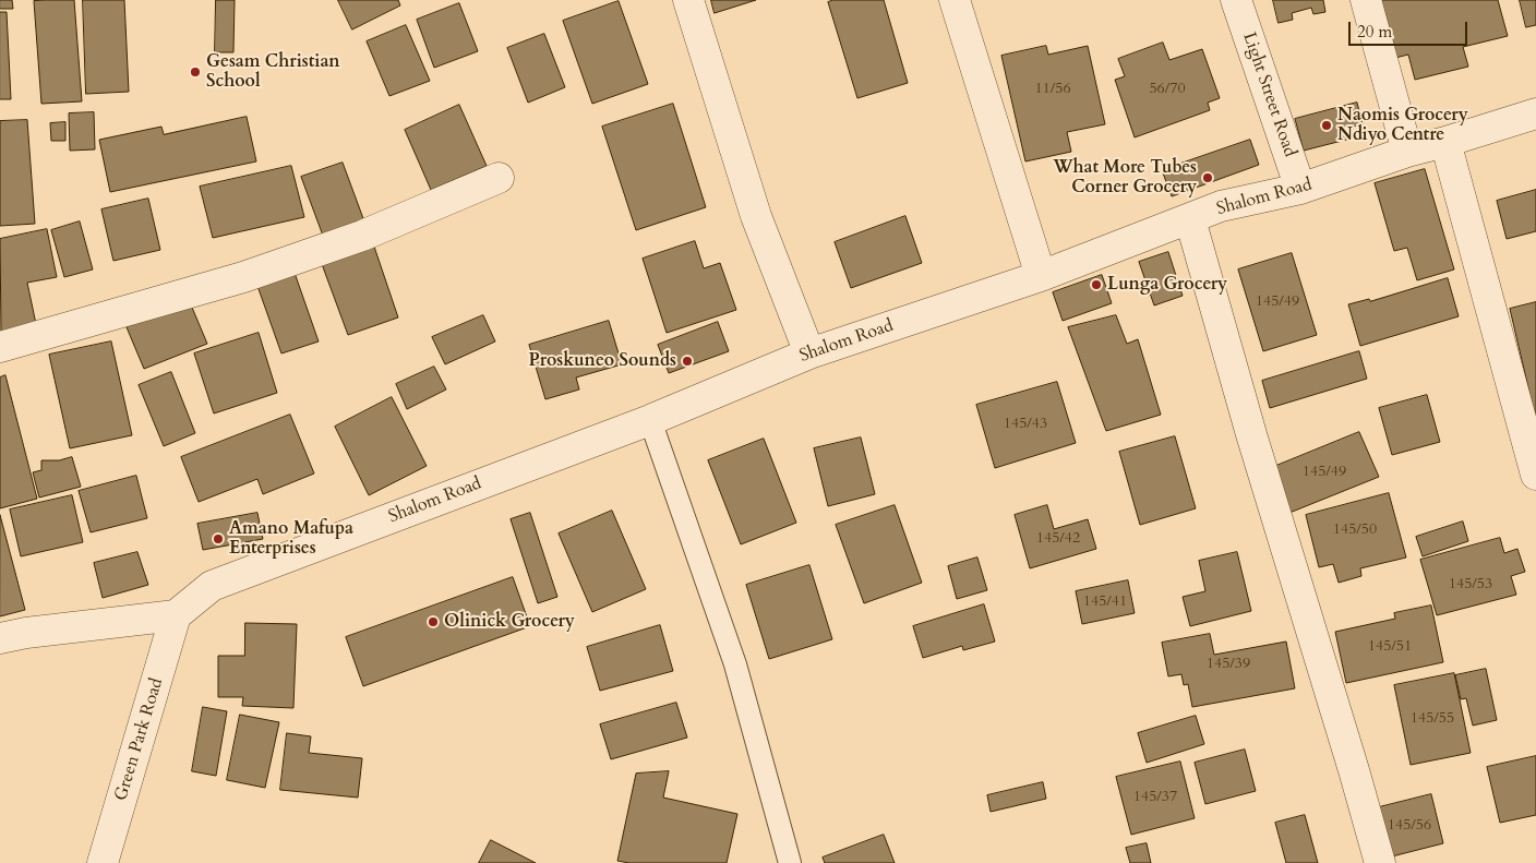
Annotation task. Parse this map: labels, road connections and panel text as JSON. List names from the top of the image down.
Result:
{
  "streets": {
    "street": ["Light Street Road", "Shalom Road", "Green Park Road"]
  },
  "crossings": [
    ["Light Street Road", "Shalom Road"],
    ["Shalom Road", "Green Park Road"]
  ],
  "places": [
    "Gesam Christian School",
    "Naomis Grocery Ndiyo Centre",
    "What More Tubes Corner Grocery",
    "Lunga Grocery",
    "Proskuneo Sounds",
    "Amano Mafupa Enterprises",
    "Olinick Grocery"
  ],
  "house_numbers": [
    "11/56",
    "56/70",
    "145/49",
    "145/43",
    "145/49",
    "145/50",
    "145/42",
    "145/53",
    "145/41",
    "145/51",
    "145/39",
    "145/55",
    "145/37",
    "145/56"
  ],
  "scale_bar": "20 m"
}
